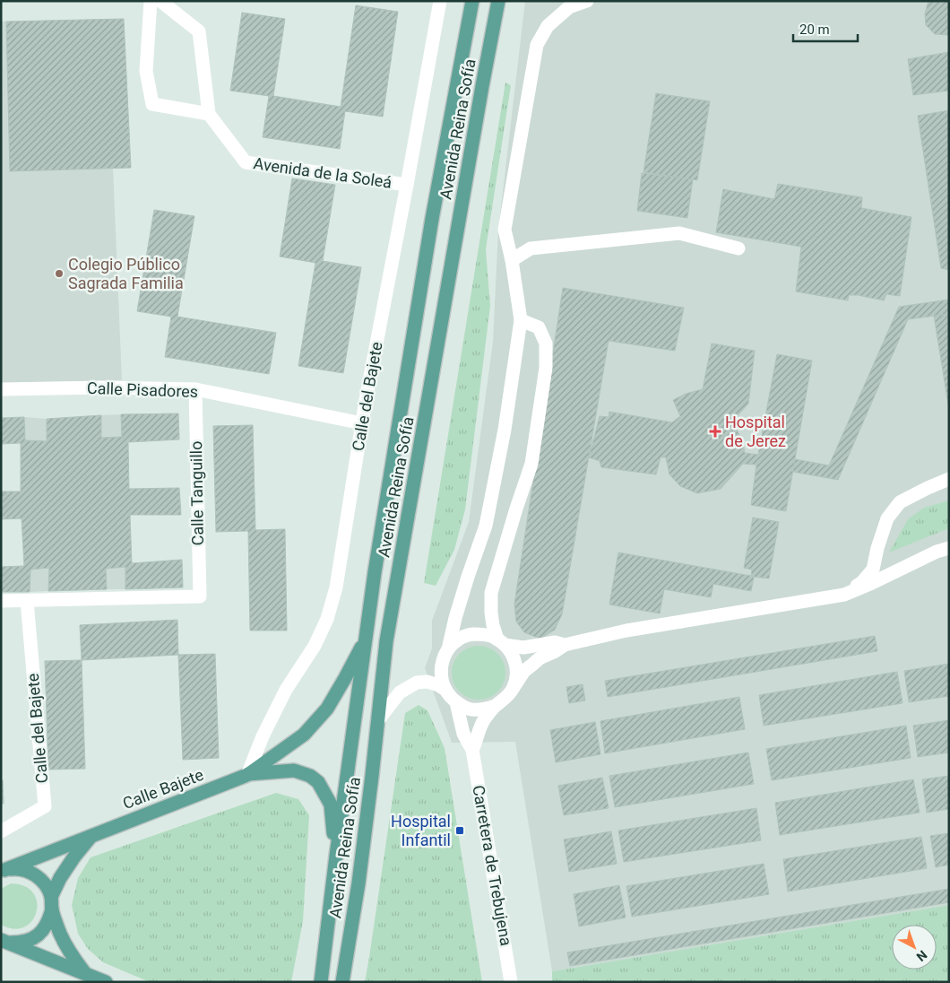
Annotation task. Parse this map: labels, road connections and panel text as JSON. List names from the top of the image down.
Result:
{
  "streets": {
    "main road": ["Avenida Reina Sofía", "Calle Bajete"],
    "street": [
      "Avenida de la Soleá",
      "Calle Pisadores",
      "Calle del Bajete",
      "Calle Tanguillo",
      "Carretera de Trebujena"
    ]
  },
  "crossings": [
    ["Avenida de la Soleá", "Calle del Bajete"],
    ["Calle Pisadores", "Calle del Bajete"],
    ["Calle Pisadores", "Calle Tanguillo"],
    ["Calle del Bajete", "Calle Tanguillo"],
    ["Calle del Bajete", "Calle Bajete"]
  ],
  "places": {
    "other": ["Colegio Público Sagrada Familia"],
    "health": ["Hospital de Jerez"],
    "transit": ["Hospital Infantil"]
  },
  "scale_bar": "20 m",
  "north": "bottom right"
}
